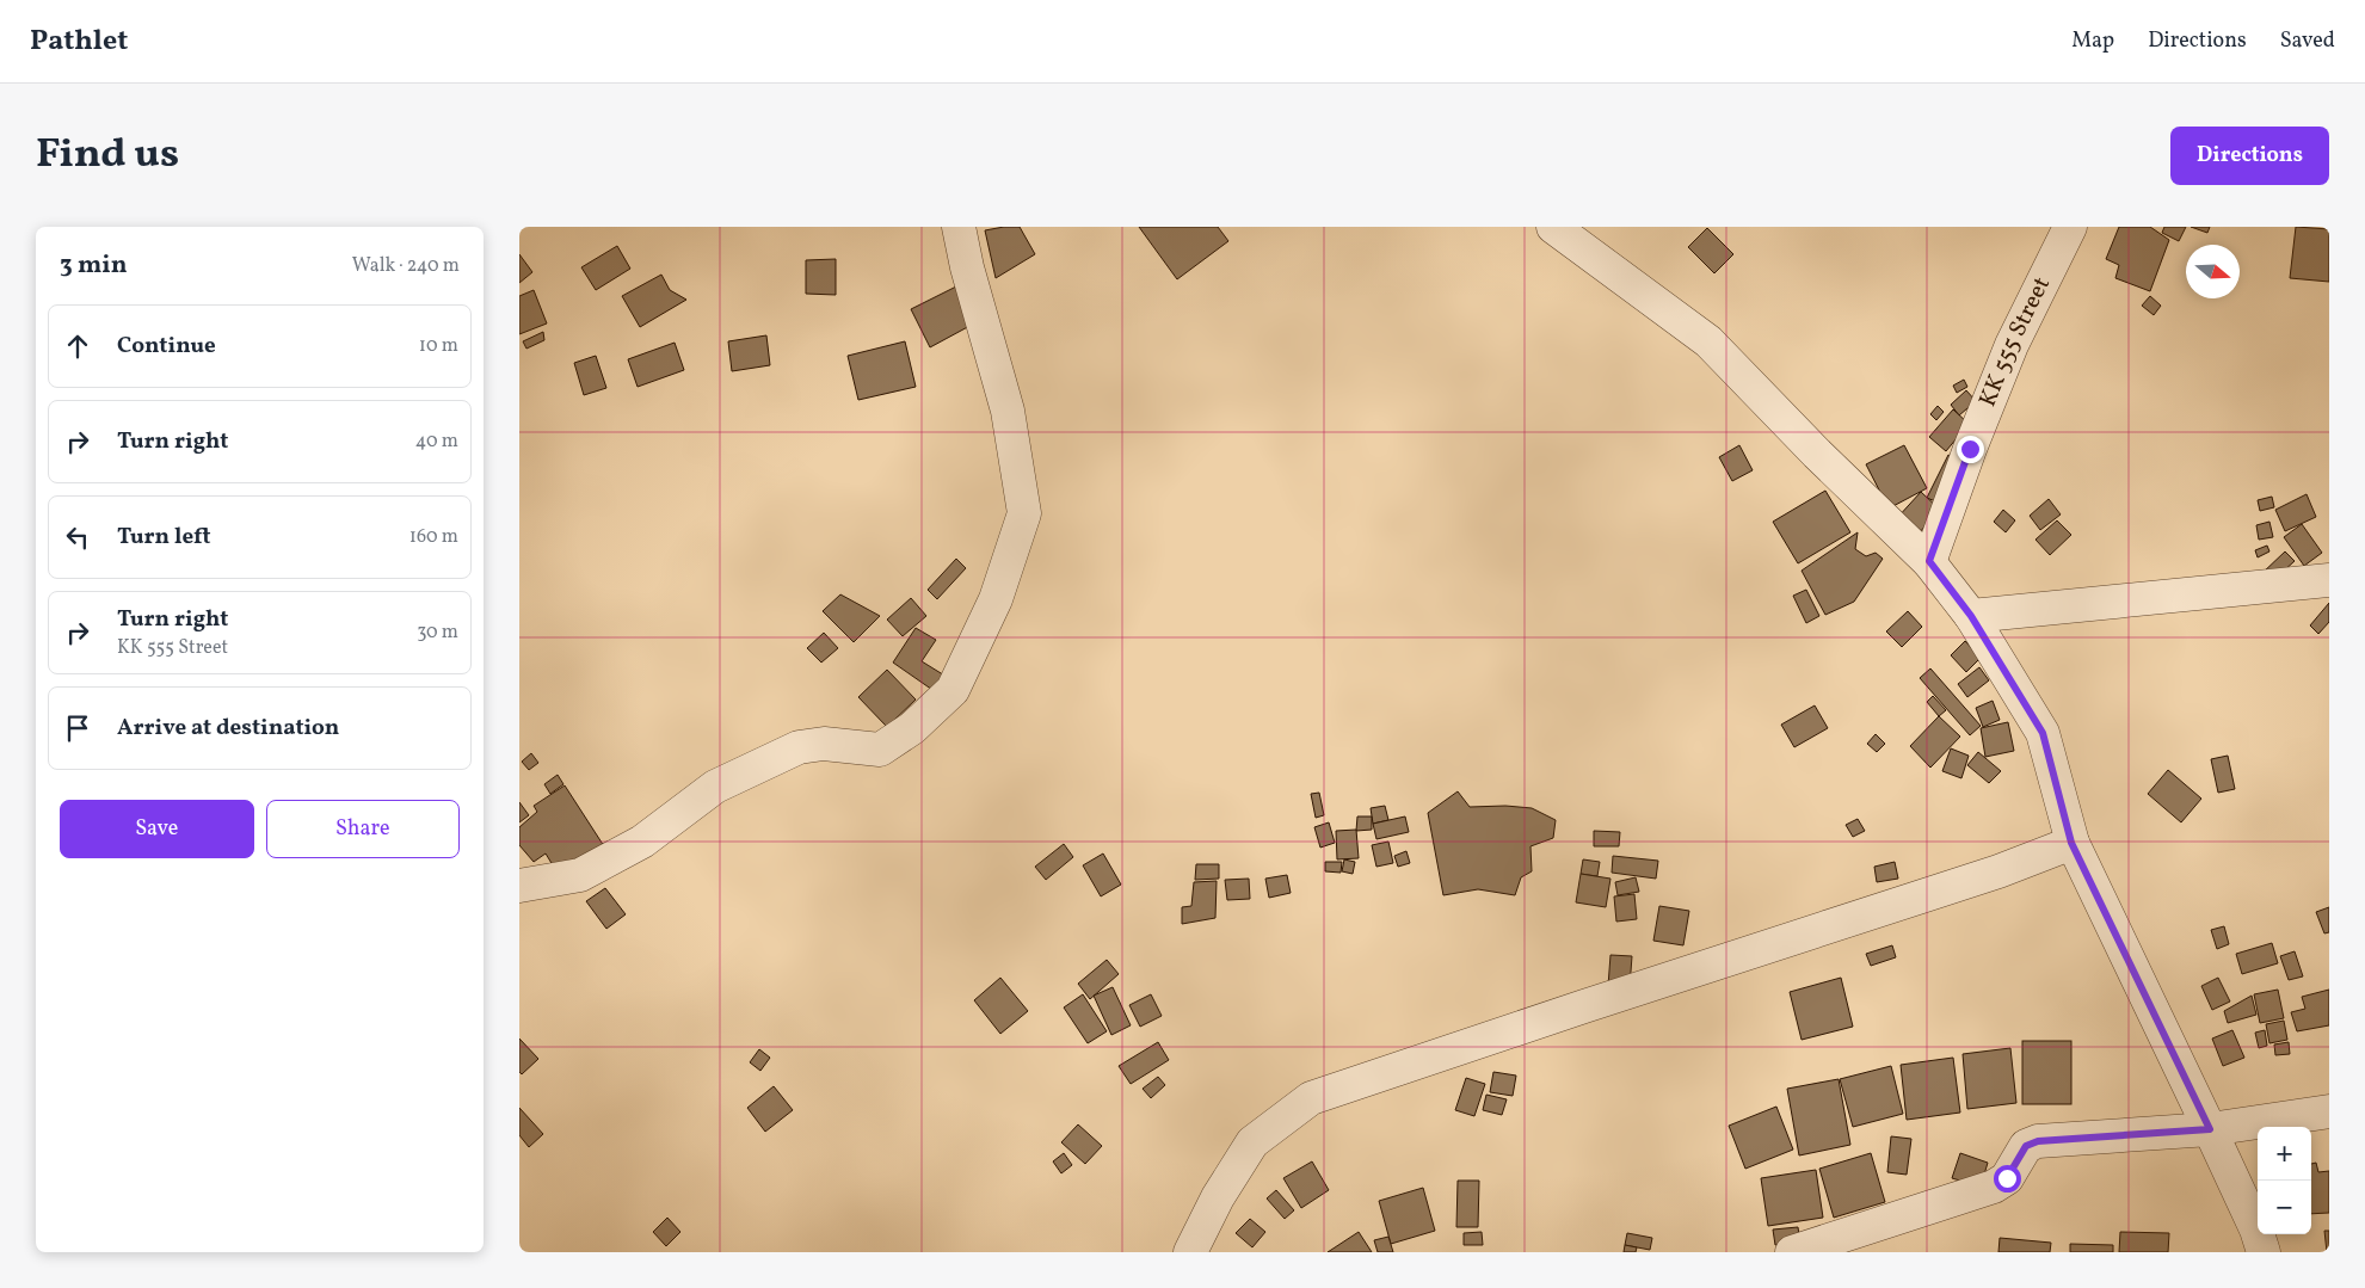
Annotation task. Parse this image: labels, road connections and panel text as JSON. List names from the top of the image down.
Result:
{
  "streets": {
    "street": ["KK 555 Street"]
  },
  "north": "right",
  "page": {
    "header": "Pathlet",
    "nav": ["Map", "Directions", "Saved"],
    "title": "Find us",
    "buttons": [
      "Directions",
      ["Save", "Share"]
    ],
    "heading": ["3 min", "Walk · 240 m"],
    "list": [
      ["Continue", "10 m"],
      ["Turn right", "40 m"],
      ["Turn left", "160 m"],
      ["Turn right", "KK 555 Street", "30 m"],
      "Arrive at destination"
    ],
    "map_buttons": ["+", "−"]
  }
}
